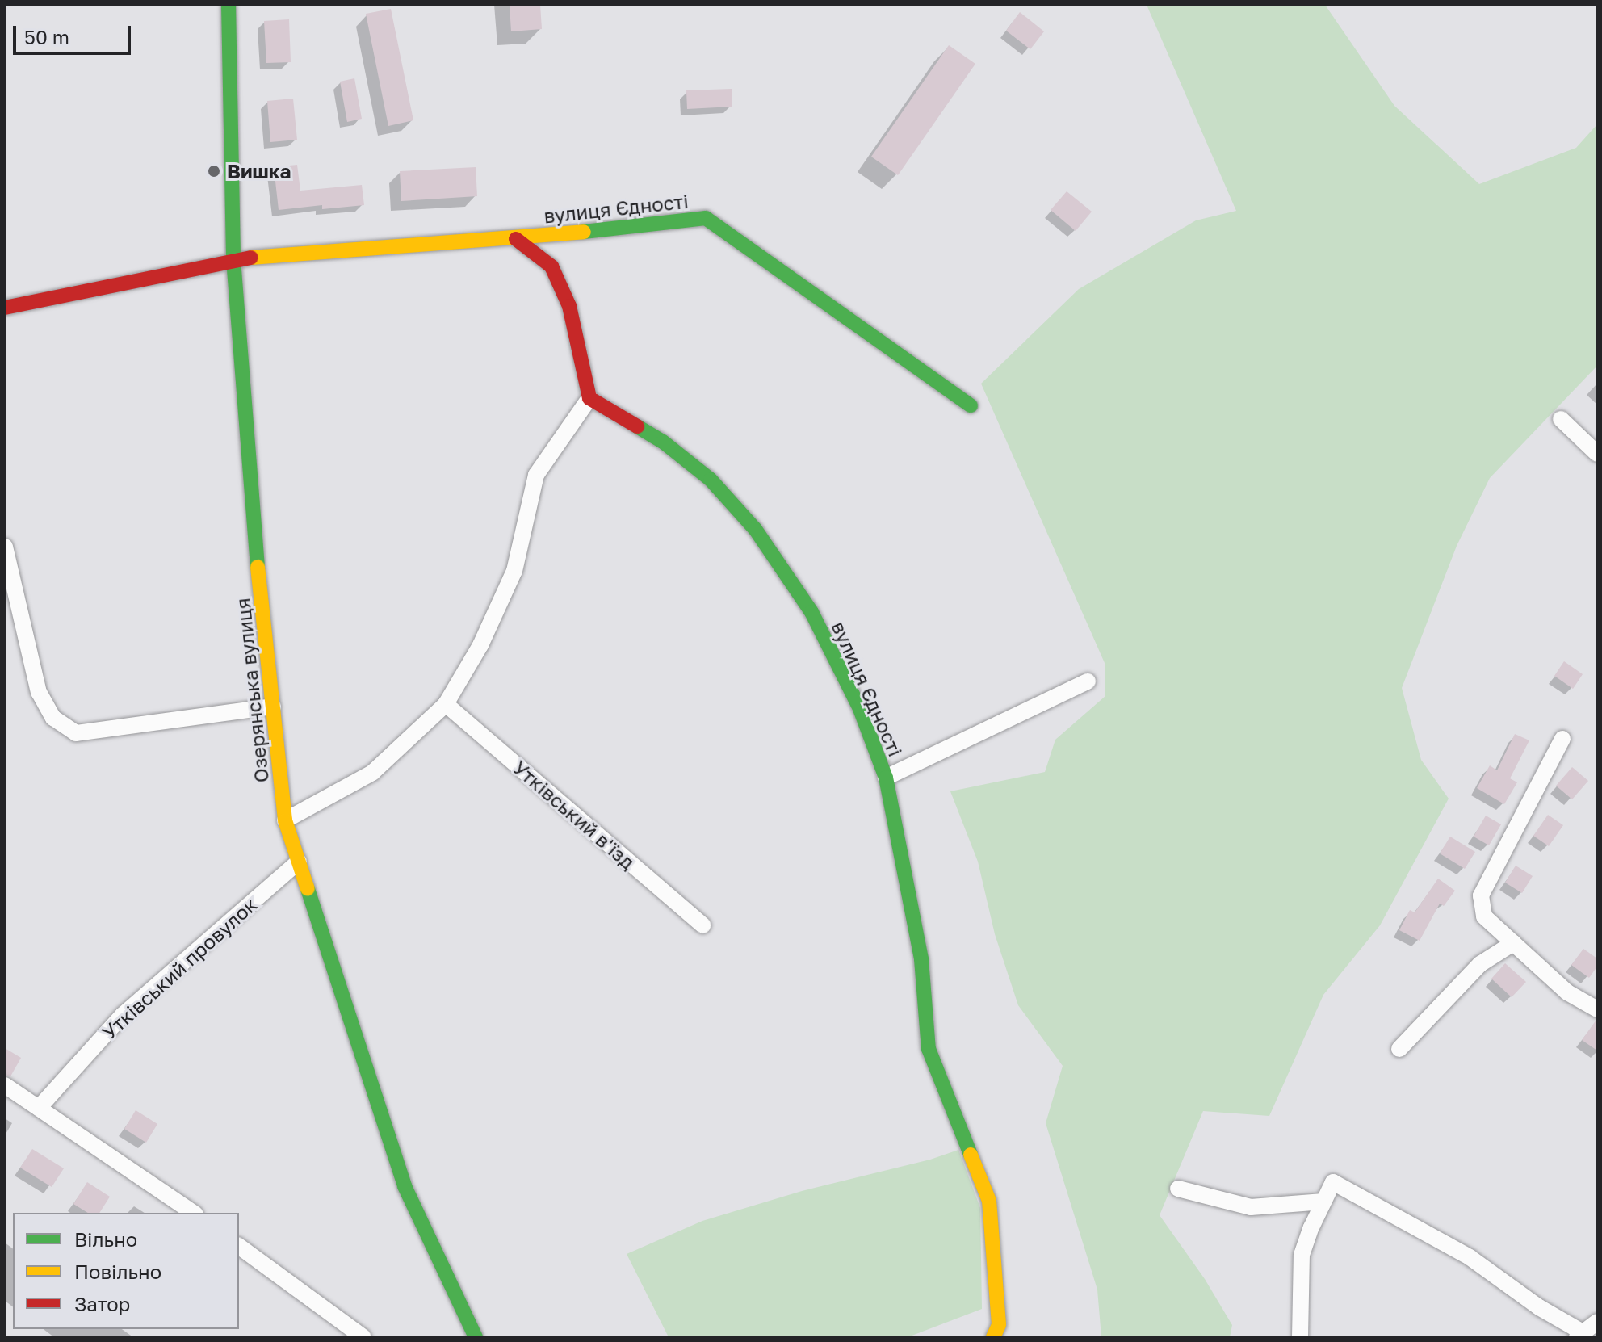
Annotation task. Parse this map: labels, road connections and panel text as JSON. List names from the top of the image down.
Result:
{
  "streets": {
    "street": [
      "вулиця Єдності",
      "Озерянська вулиця",
      "Утківський в'їзд",
      "Утківський провулок"
    ]
  },
  "crossings": [
    ["вулиця Єдності", "Озерянська вулиця"],
    ["Озерянська вулиця", "Утківський провулок"]
  ],
  "places": ["Вишка"],
  "legend": ["Вільно", "Повільно", "Затор"],
  "scale_bar": "50 m"
}
